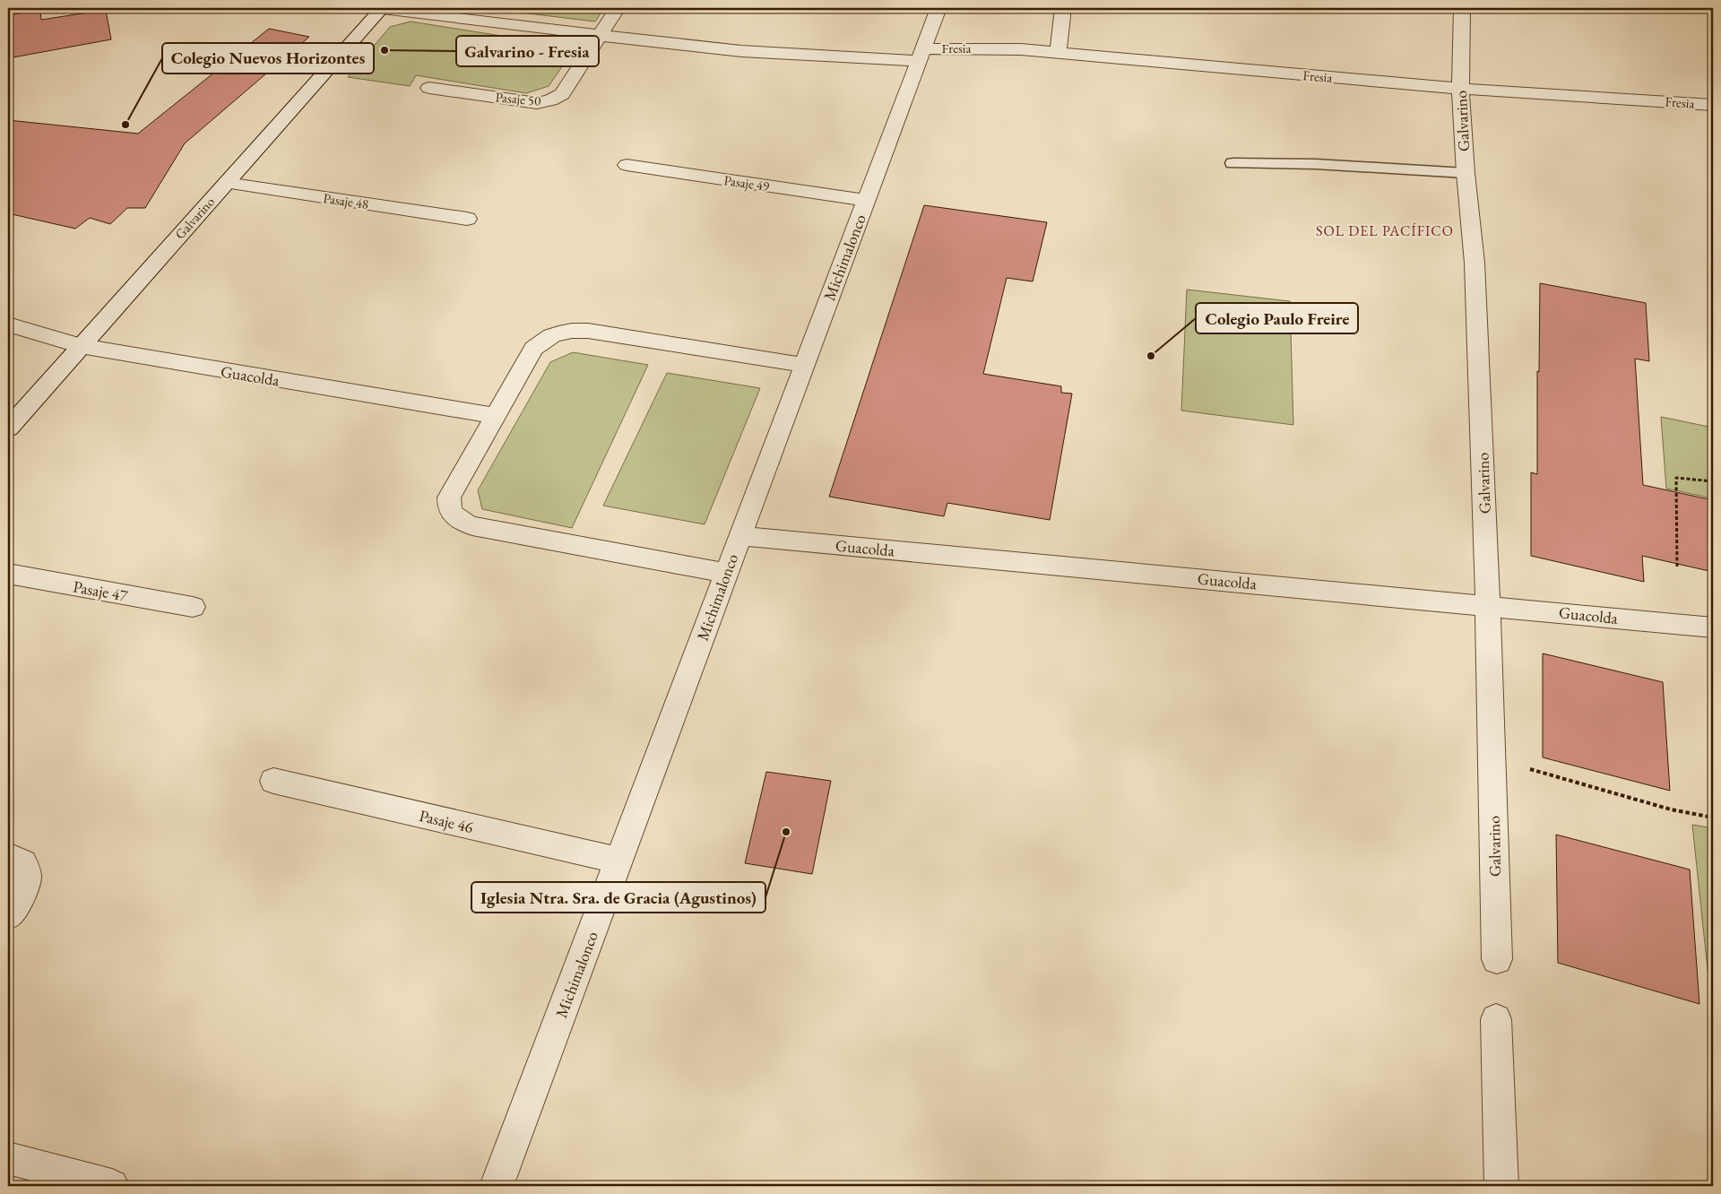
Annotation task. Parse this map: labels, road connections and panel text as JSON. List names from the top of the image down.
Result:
{
  "streets": {
    "street": [
      "Fresia",
      "Pasaje 50",
      "Galvarino",
      "Pasaje 49",
      "Pasaje 48",
      "Michimalonco",
      "Guacolda",
      "Pasaje 47",
      "Pasaje 46"
    ]
  },
  "crossings": [
    ["Fresia", "Pasaje 50"],
    ["Fresia", "Galvarino"],
    ["Fresia", "Michimalonco"],
    ["Galvarino", "Pasaje 48"],
    ["Galvarino", "Guacolda"],
    ["Pasaje 49", "Michimalonco"],
    ["Michimalonco", "Guacolda"],
    ["Michimalonco", "Pasaje 46"]
  ],
  "districts": ["SOL DEL PACÍFICO"],
  "places": [
    "Galvarino - Fresia",
    "Colegio Nuevos Horizontes",
    "Colegio Paulo Freire",
    "Iglesia Ntra. Sra. de Gracia (Agustinos)"
  ]
}
